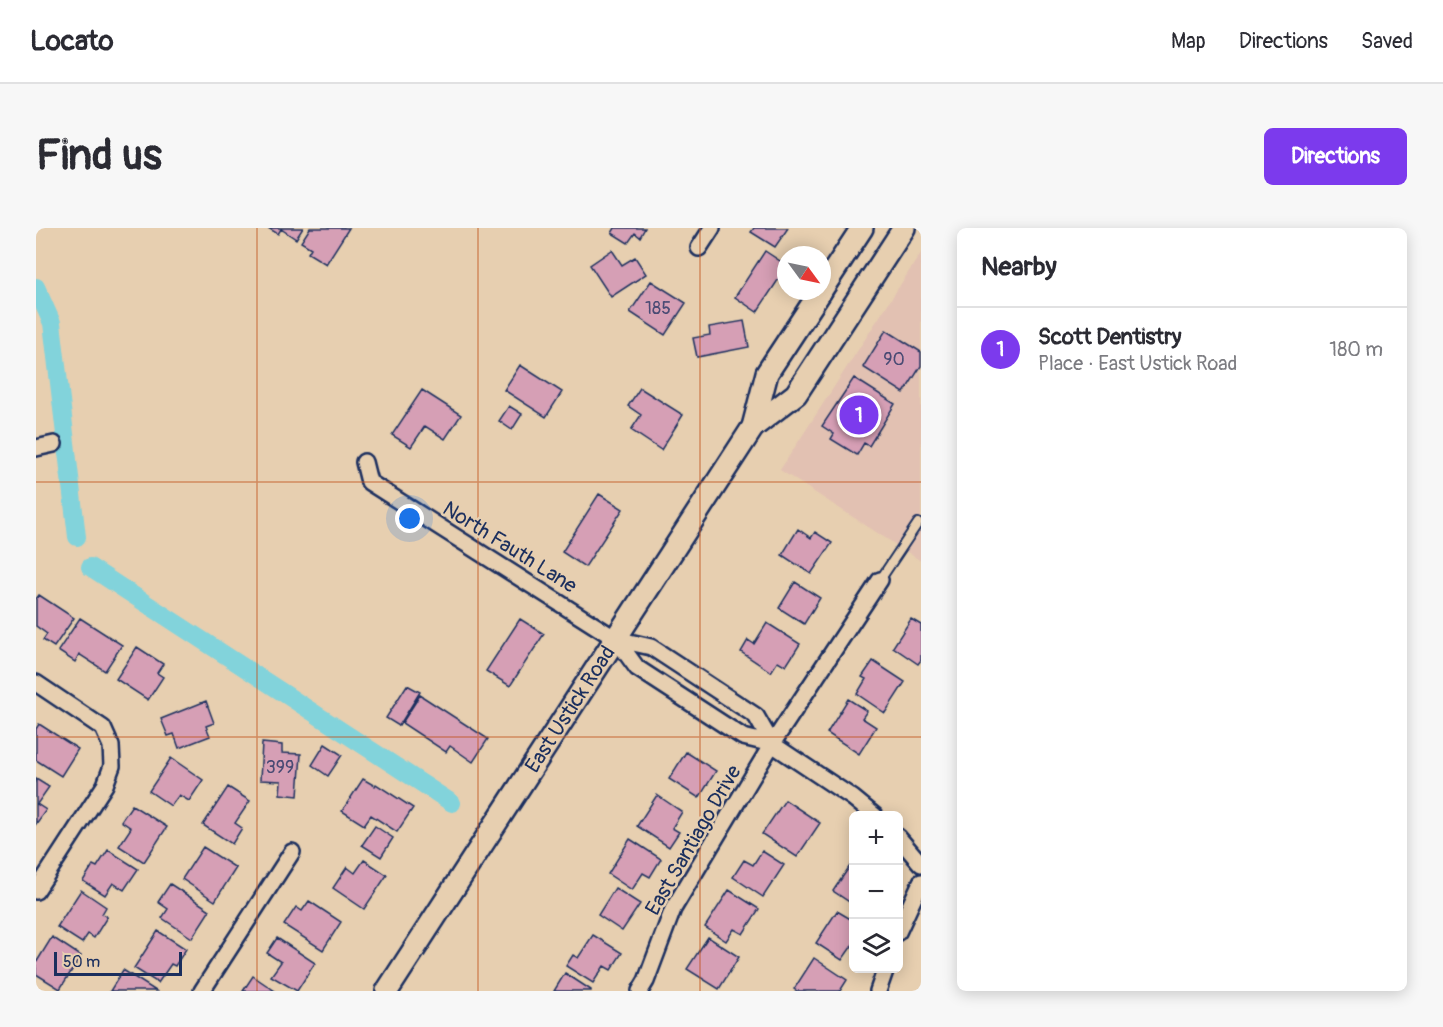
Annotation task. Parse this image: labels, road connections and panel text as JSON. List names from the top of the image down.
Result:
{
  "streets": {
    "main road": ["East Ustick Road"],
    "street": ["North Fauth Lane", "East Santiago Drive"]
  },
  "crossings": [
    ["North Fauth Lane", "East Ustick Road"]
  ],
  "house_numbers": ["185", "90", "399"],
  "scale_bar": "50 m",
  "north": "bottom right",
  "page": {
    "header": "Locato",
    "nav": ["Map", "Directions", "Saved"],
    "buttons": "Directions",
    "title": "Find us",
    "heading": "Nearby",
    "list": [
      {
        "mark": "1",
        "name": "Scott Dentistry",
        "note": "Place · East Ustick Road",
        "value": "180 m"
      }
    ],
    "pins": "1",
    "map_buttons": ["+", "−"],
    "scale": "50 m"
  }
}
